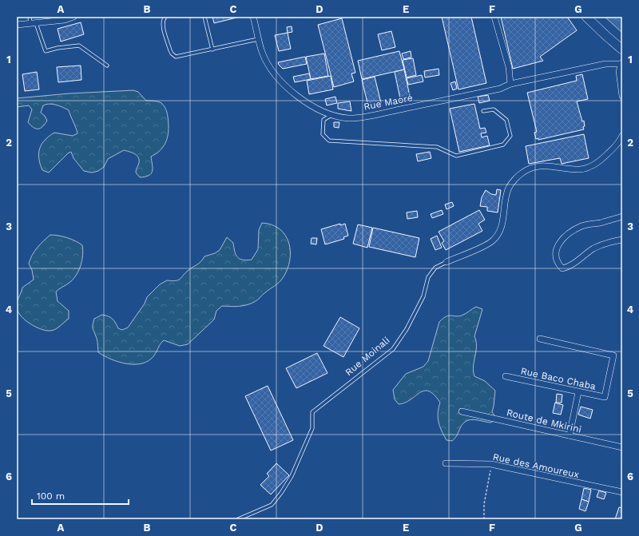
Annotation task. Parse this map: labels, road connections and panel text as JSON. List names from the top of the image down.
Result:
{
  "streets": {
    "street": [
      "Rue Maoré",
      "Rue Moinali",
      "Rue Baco Chaba",
      "Route de Mkirini",
      "Rue des Amoureux"
    ]
  },
  "scale_bar": "100 m",
  "grid": {
    "columns": [
      "A",
      "B",
      "C",
      "D",
      "E",
      "F",
      "G"
    ],
    "rows": [
      "1",
      "2",
      "3",
      "4",
      "5",
      "6"
    ]
  }
}
